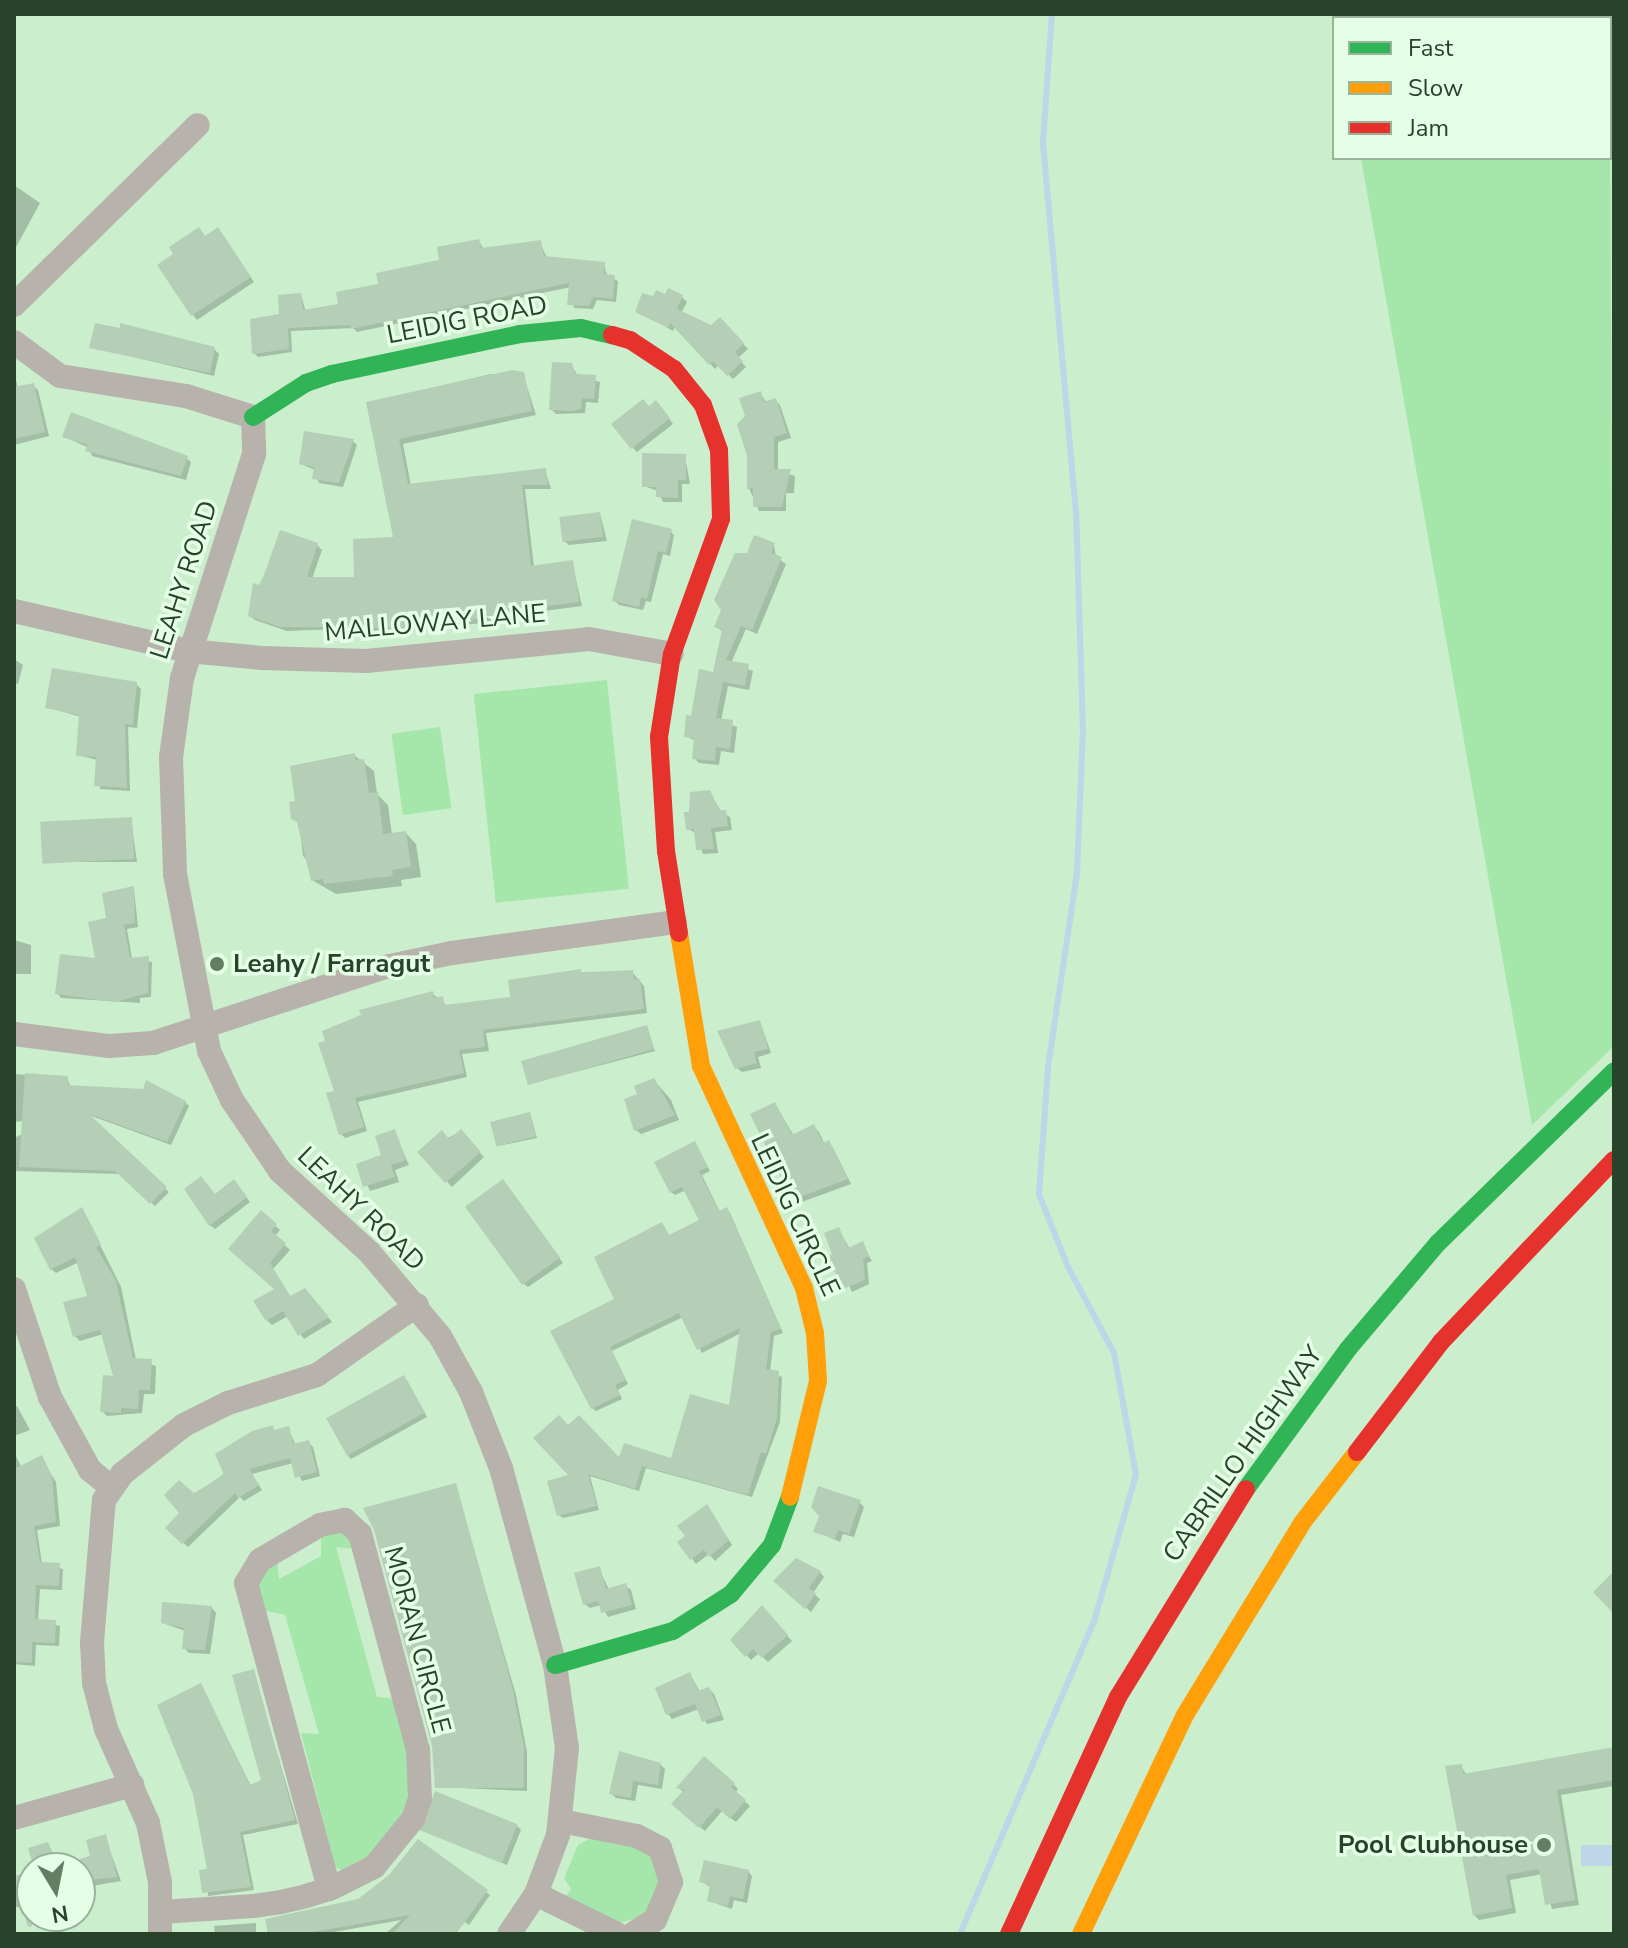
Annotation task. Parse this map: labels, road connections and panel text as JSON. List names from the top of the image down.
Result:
{
  "streets": {
    "main road": ["LEIDIG ROAD", "LEIDIG CIRCLE", "CABRILLO HIGHWAY"],
    "street": ["LEAHY ROAD", "MALLOWAY LANE", "MORAN CIRCLE"]
  },
  "crossings": [
    ["LEIDIG ROAD", "LEAHY ROAD"],
    ["LEIDIG ROAD", "MALLOWAY LANE"],
    ["LEIDIG ROAD", "LEIDIG CIRCLE"],
    ["LEAHY ROAD", "MALLOWAY LANE"],
    ["LEAHY ROAD", "LEIDIG CIRCLE"],
    ["MALLOWAY LANE", "LEIDIG CIRCLE"]
  ],
  "places": ["Leahy / Farragut", "Pool Clubhouse"],
  "legend": ["Fast", "Slow", "Jam"],
  "north": "bottom"
}
